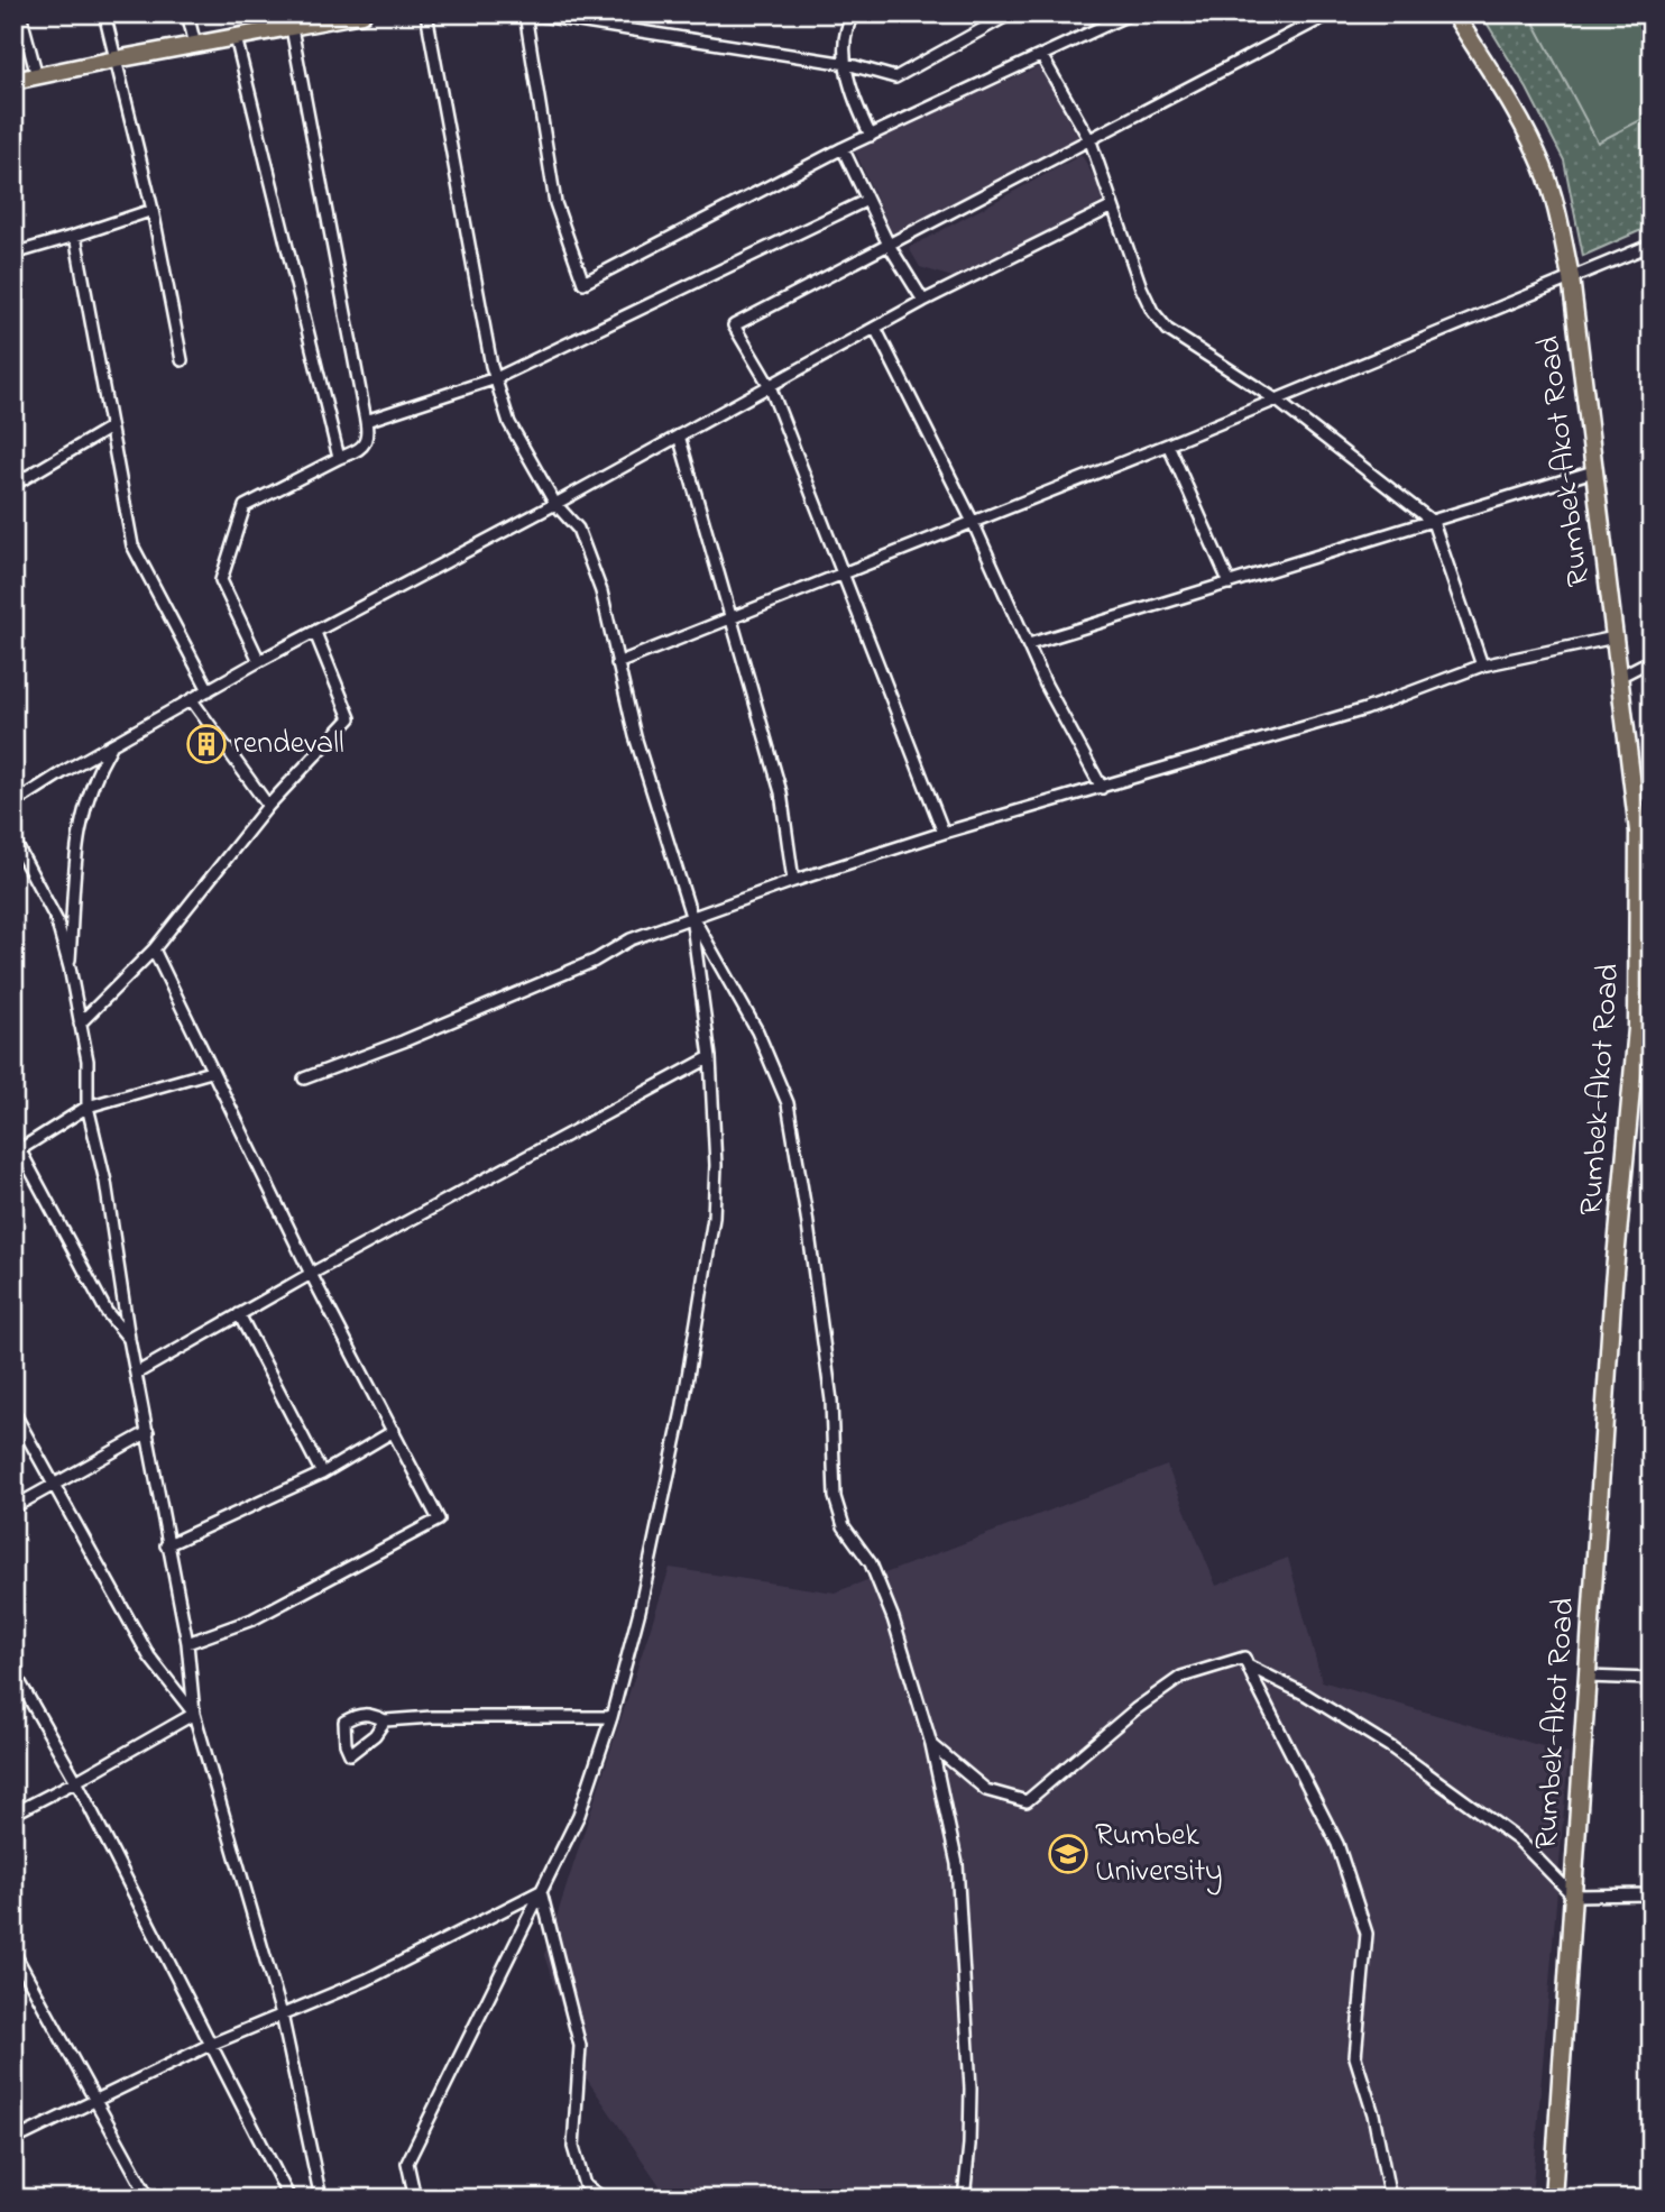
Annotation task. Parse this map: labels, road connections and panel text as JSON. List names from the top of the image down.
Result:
{
  "streets": {
    "main road": ["Rumbek-Akot Road"]
  },
  "places": {
    "building": ["rendevall"],
    "school or university": ["Rumbek University"]
  }
}
